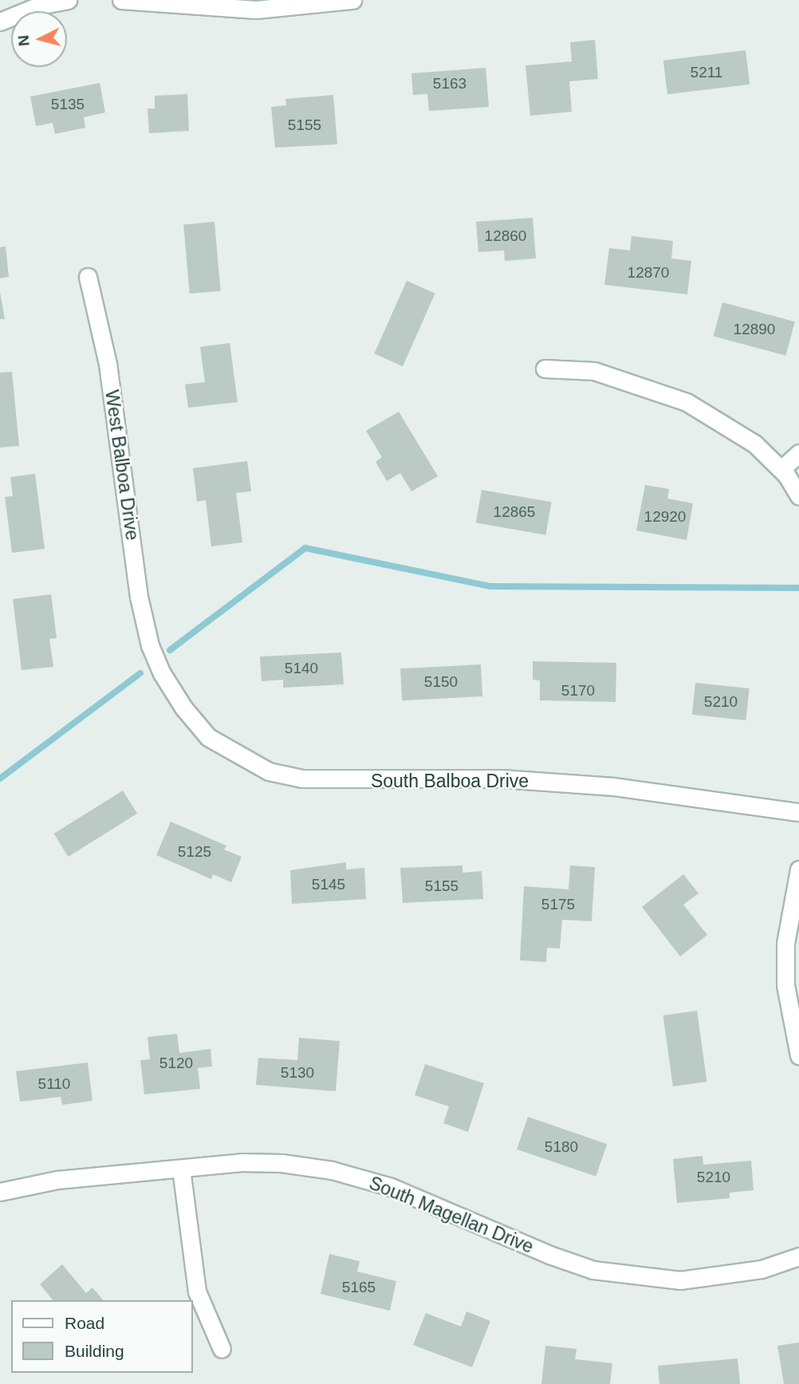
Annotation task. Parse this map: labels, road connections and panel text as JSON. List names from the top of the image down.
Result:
{
  "streets": {
    "street": ["West Balboa Drive", "South Balboa Drive", "South Magellan Drive"]
  },
  "crossings": [
    ["West Balboa Drive", "South Balboa Drive"]
  ],
  "house_numbers": [
    "5211",
    "5163",
    "5135",
    "5155",
    "12860",
    "12870",
    "12890",
    "12865",
    "12920",
    "5140",
    "5150",
    "5170",
    "5210",
    "5125",
    "5145",
    "5155",
    "5175",
    "5120",
    "5130",
    "5110",
    "5180",
    "5210",
    "5165"
  ],
  "legend": ["Road", "Building"],
  "north": "left"
}
